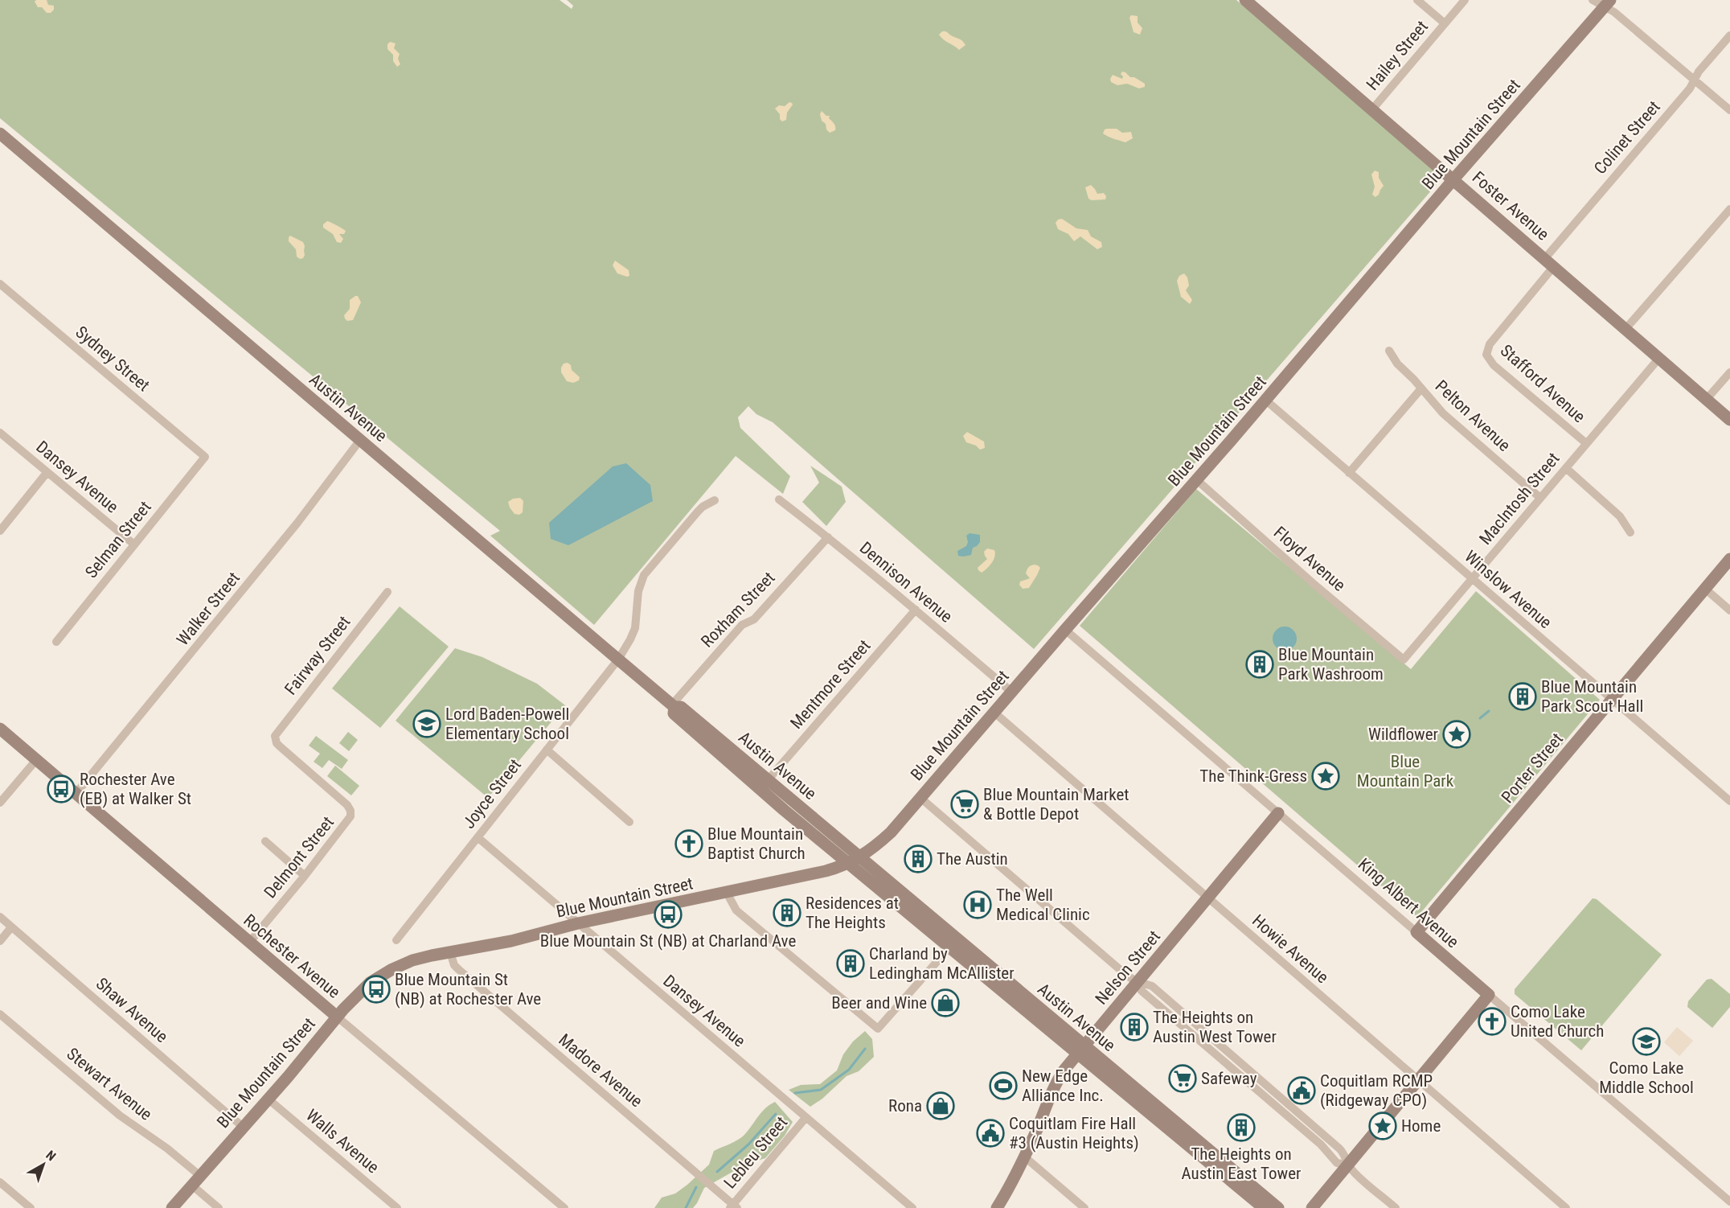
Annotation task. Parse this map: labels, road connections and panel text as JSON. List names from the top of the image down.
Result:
{
  "streets": {
    "main road": [
      "Blue Mountain Street",
      "Foster Avenue",
      "Austin Avenue",
      "Porter Street",
      "King Albert Avenue",
      "Rochester Avenue",
      "Nelson Street"
    ],
    "street": [
      "Hailey Street",
      "Colinet Street",
      "Sydney Street",
      "Stafford Avenue",
      "Pelton Avenue",
      "Dansey Avenue",
      "MacIntosh Street",
      "Selman Street",
      "Floyd Avenue",
      "Dennison Avenue",
      "Winslow Avenue",
      "Walker Street",
      "Roxham Street",
      "Fairway Street",
      "Mentmore Street",
      "Joyce Street",
      "Delmont Street",
      "Howie Avenue",
      "Shaw Avenue",
      "Madore Avenue",
      "Stewart Avenue",
      "Walls Avenue",
      "Lebleu Street"
    ]
  },
  "crossings": [
    ["Hailey Street", "Foster Avenue"],
    ["Blue Mountain Street", "Foster Avenue"],
    ["Blue Mountain Street", "Austin Avenue"],
    ["Blue Mountain Street", "Dansey Avenue"],
    ["Blue Mountain Street", "Floyd Avenue"],
    ["Blue Mountain Street", "Dennison Avenue"],
    ["Blue Mountain Street", "Winslow Avenue"],
    ["Blue Mountain Street", "King Albert Avenue"],
    ["Blue Mountain Street", "Howie Avenue"],
    ["Blue Mountain Street", "Rochester Avenue"],
    ["Blue Mountain Street", "Shaw Avenue"],
    ["Blue Mountain Street", "Madore Avenue"],
    ["Blue Mountain Street", "Stewart Avenue"],
    ["Blue Mountain Street", "Walls Avenue"],
    ["Colinet Street", "Foster Avenue"],
    ["Colinet Street", "Stafford Avenue"],
    ["Foster Avenue", "MacIntosh Street"],
    ["Sydney Street", "Selman Street"],
    ["Stafford Avenue", "MacIntosh Street"],
    ["Austin Avenue", "Walker Street"],
    ["Austin Avenue", "Roxham Street"],
    ["Austin Avenue", "Mentmore Street"],
    ["Austin Avenue", "Joyce Street"],
    ["Austin Avenue", "Nelson Street"],
    ["Pelton Avenue", "MacIntosh Street"],
    ["Dansey Avenue", "Selman Street"],
    ["Dansey Avenue", "Joyce Street"],
    ["Dansey Avenue", "Lebleu Street"],
    ["MacIntosh Street", "Floyd Avenue"],
    ["MacIntosh Street", "Winslow Avenue"],
    ["Dennison Avenue", "Roxham Street"],
    ["Dennison Avenue", "Mentmore Street"],
    ["Winslow Avenue", "Porter Street"],
    ["Walker Street", "Rochester Avenue"],
    ["Fairway Street", "Delmont Street"],
    ["Porter Street", "King Albert Avenue"],
    ["Delmont Street", "Rochester Avenue"],
    ["King Albert Avenue", "Nelson Street"],
    ["Howie Avenue", "Nelson Street"],
    ["Madore Avenue", "Lebleu Street"]
  ],
  "parks": ["Blue Mountain Park"],
  "places": {
    "building": [
      "Blue Mountain Park Washroom",
      "Blue Mountain Park Scout Hall",
      "The Austin",
      "Residences at The Heights",
      "Charland by Ledingham McAllister",
      "The Heights on Austin West Tower",
      "The Heights on Austin East Tower"
    ],
    "school or university": ["Lord Baden-Powell Elementary School", "Como Lake Middle School"],
    "place": ["Wildflower", "The Think-Gress", "Home"],
    "bus stop": ["Rochester Ave (EB) at Walker St", "Blue Mountain St (NB) at Charland Ave", "Blue Mountain St (NB) at Rochester Ave"],
    "supermarket": ["Blue Mountain Market & Bottle Depot", "Safeway"],
    "church": ["Blue Mountain Baptist Church", "Como Lake United Church"],
    "hospital": ["The Well Medical Clinic"],
    "shop": ["Beer and Wine", "Rona"],
    "sports": ["New Edge Alliance Inc."],
    "public building": ["Coquitlam RCMP (Ridgeway CPO)", "Coquitlam Fire Hall #3 (Austin Heights)"]
  },
  "north": "top right"
}
